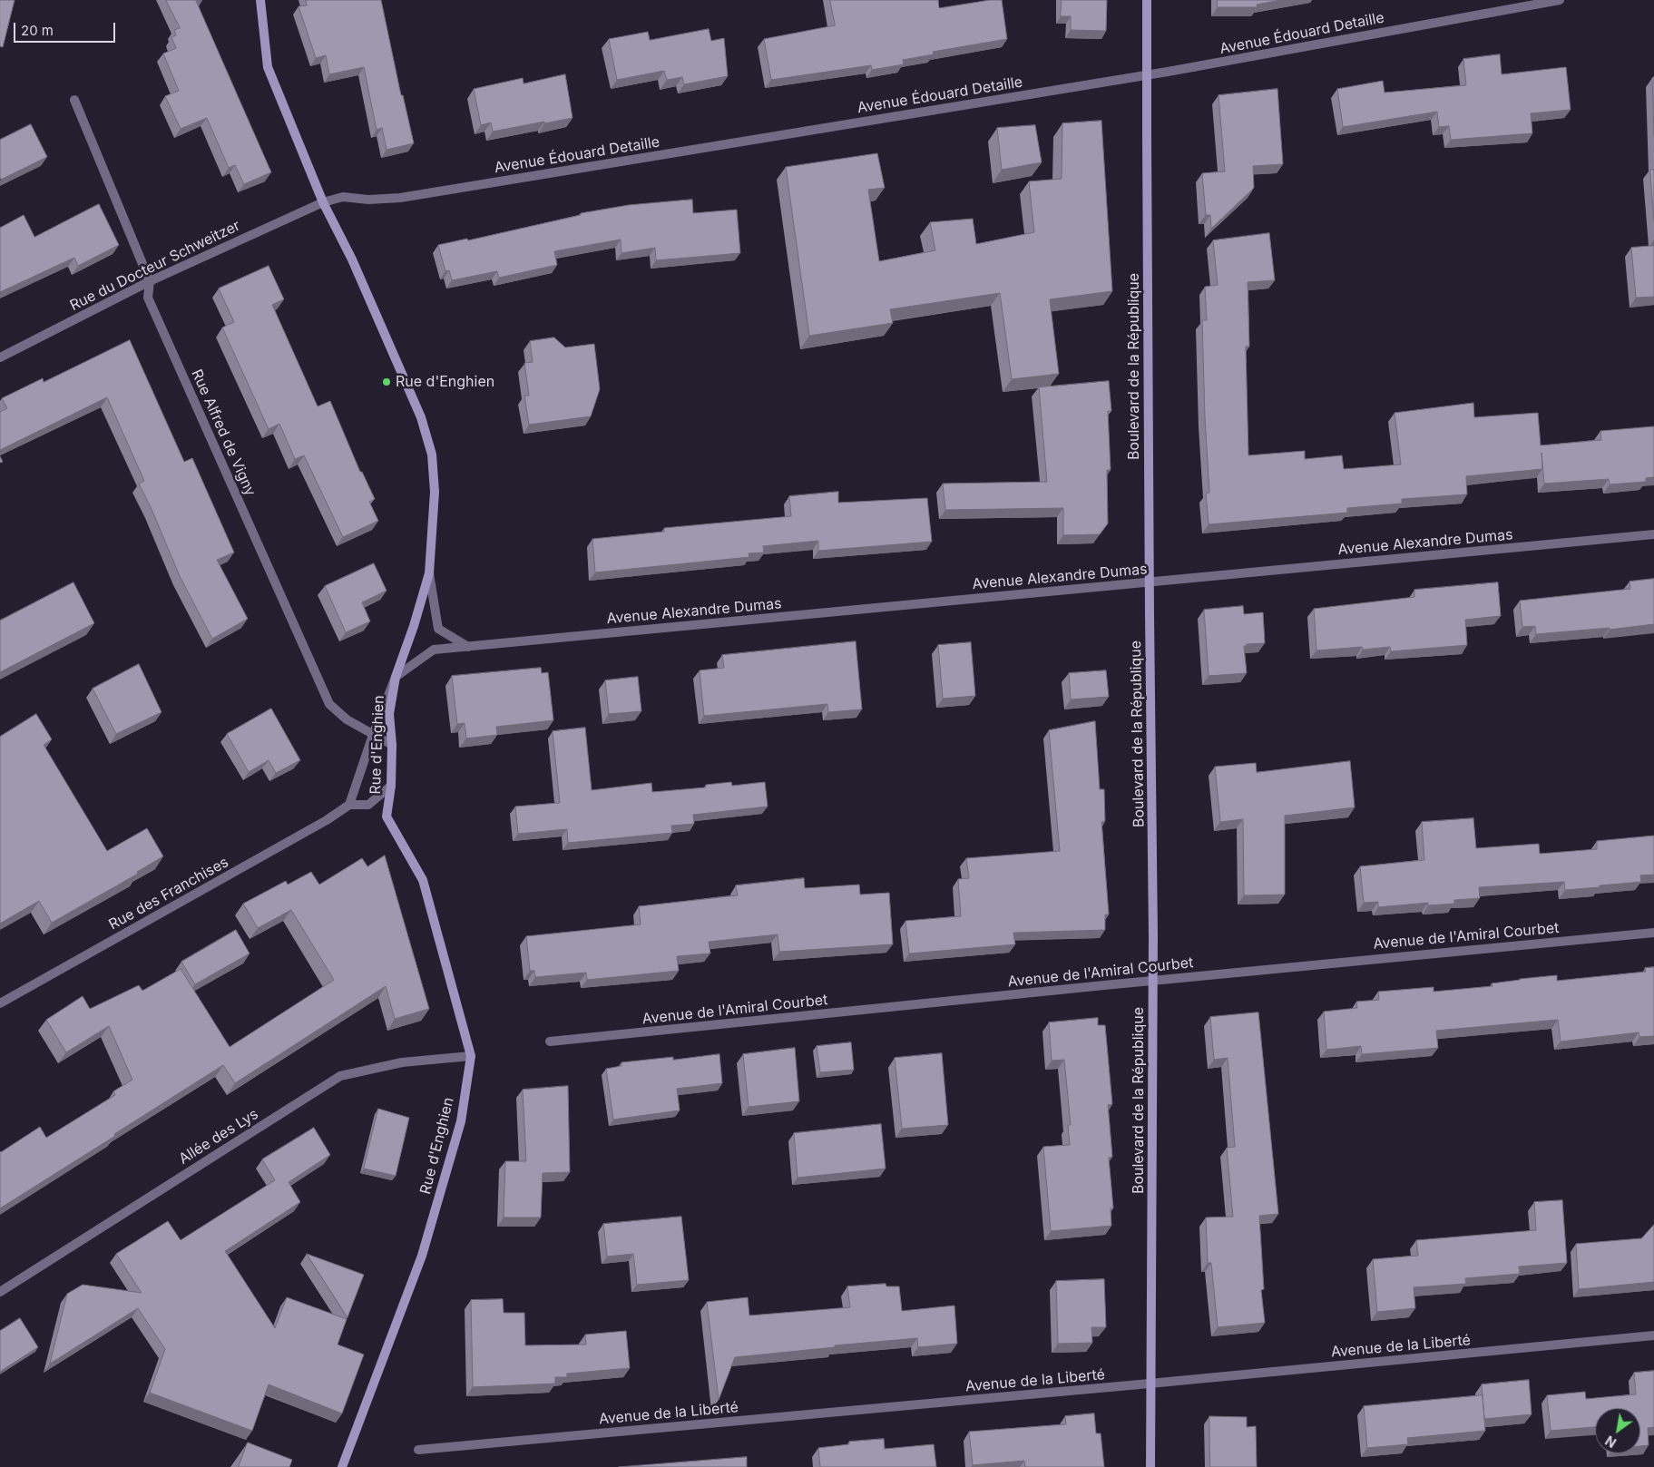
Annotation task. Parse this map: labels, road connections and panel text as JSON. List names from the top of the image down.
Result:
{
  "streets": {
    "street": [
      "Avenue Édouard Detaille",
      "Rue du Docteur Schweitzer",
      "Boulevard de la République",
      "Rue Alfred de Vigny",
      "Avenue Alexandre Dumas",
      "Rue d'Enghien",
      "Rue des Franchises",
      "Avenue de l'Amiral Courbet",
      "Allée des Lys",
      "Avenue de la Liberté"
    ]
  },
  "crossings": [
    ["Avenue Édouard Detaille", "Rue du Docteur Schweitzer"],
    ["Avenue Édouard Detaille", "Boulevard de la République"],
    ["Avenue Édouard Detaille", "Rue d'Enghien"],
    ["Rue du Docteur Schweitzer", "Rue Alfred de Vigny"],
    ["Rue du Docteur Schweitzer", "Rue d'Enghien"],
    ["Boulevard de la République", "Avenue Alexandre Dumas"],
    ["Boulevard de la République", "Avenue de l'Amiral Courbet"],
    ["Boulevard de la République", "Avenue de la Liberté"],
    ["Rue Alfred de Vigny", "Rue d'Enghien"],
    ["Avenue Alexandre Dumas", "Rue d'Enghien"],
    ["Rue d'Enghien", "Rue des Franchises"],
    ["Rue d'Enghien", "Allée des Lys"]
  ],
  "places": ["Rue d'Enghien"],
  "scale_bar": "20 m",
  "north": "bottom left"
}
